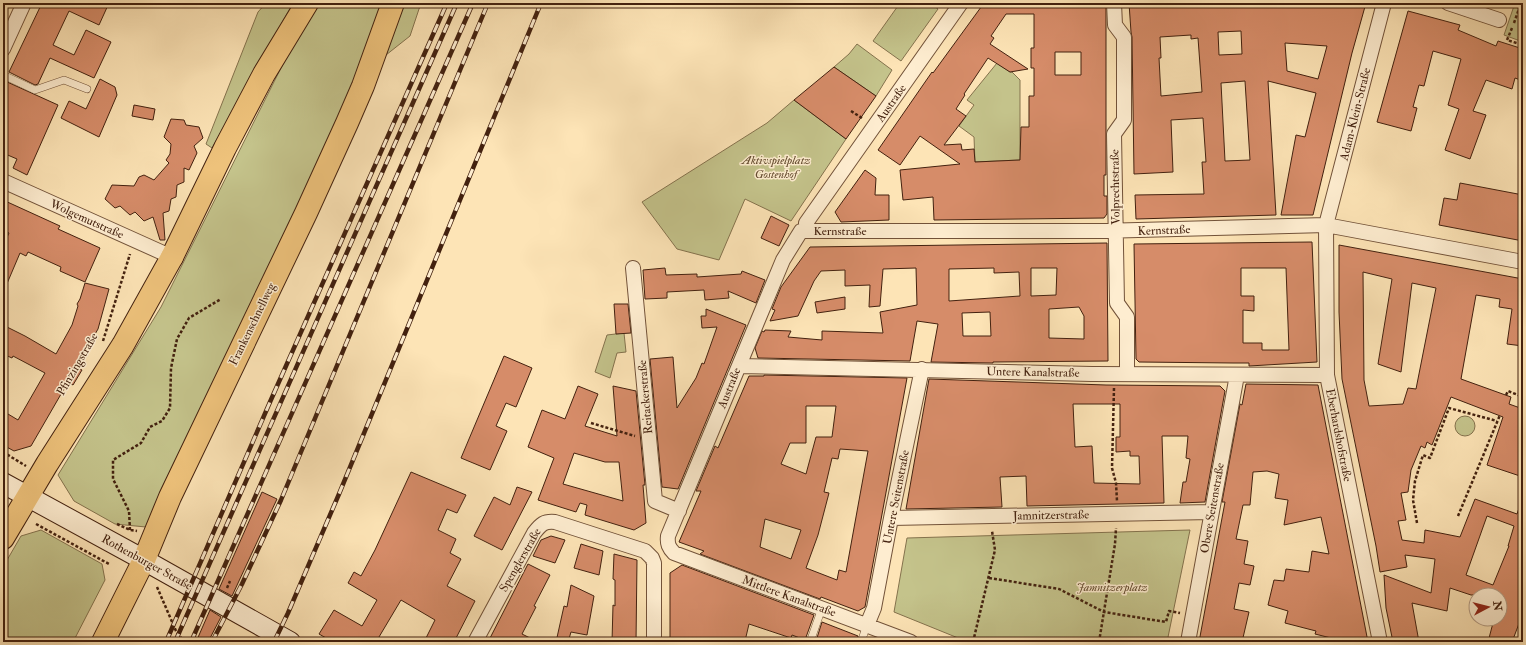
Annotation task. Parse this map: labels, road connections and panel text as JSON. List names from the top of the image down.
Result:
{
  "streets": {
    "main road": ["Frankenschnellweg", "Rothenburger Straße"],
    "street": [
      "Austraße",
      "Adam-Klein-Straße",
      "Volprechtstraße",
      "Wolgemutstraße",
      "Kernstraße",
      "Untere Kanalstraße",
      "Reitackerstraße",
      "Eberhardshofstraße",
      "Untere Seitenstraße",
      "Obere Seitenstraße",
      "Jamnitzerstraße",
      "Spenglerstraße",
      "Mittlere Kanalstraße"
    ],
    "path": ["Pfinzingstraße"]
  },
  "crossings": [
    ["Austraße", "Kernstraße"],
    ["Austraße", "Untere Kanalstraße"],
    ["Austraße", "Reitackerstraße"],
    ["Austraße", "Mittlere Kanalstraße"],
    ["Adam-Klein-Straße", "Kernstraße"],
    ["Adam-Klein-Straße", "Eberhardshofstraße"],
    ["Volprechtstraße", "Kernstraße"],
    ["Volprechtstraße", "Untere Kanalstraße"],
    ["Wolgemutstraße", "Pfinzingstraße"],
    ["Kernstraße", "Eberhardshofstraße"],
    ["Frankenschnellweg", "Rothenburger Straße"],
    ["Untere Kanalstraße", "Eberhardshofstraße"],
    ["Untere Kanalstraße", "Untere Seitenstraße"],
    ["Untere Kanalstraße", "Obere Seitenstraße"],
    ["Untere Seitenstraße", "Jamnitzerstraße"],
    ["Untere Seitenstraße", "Mittlere Kanalstraße"],
    ["Obere Seitenstraße", "Jamnitzerstraße"]
  ],
  "parks": ["Aktivspielplatz Gostenhof", "Jamnitzerplatz"],
  "north": "right"
}
